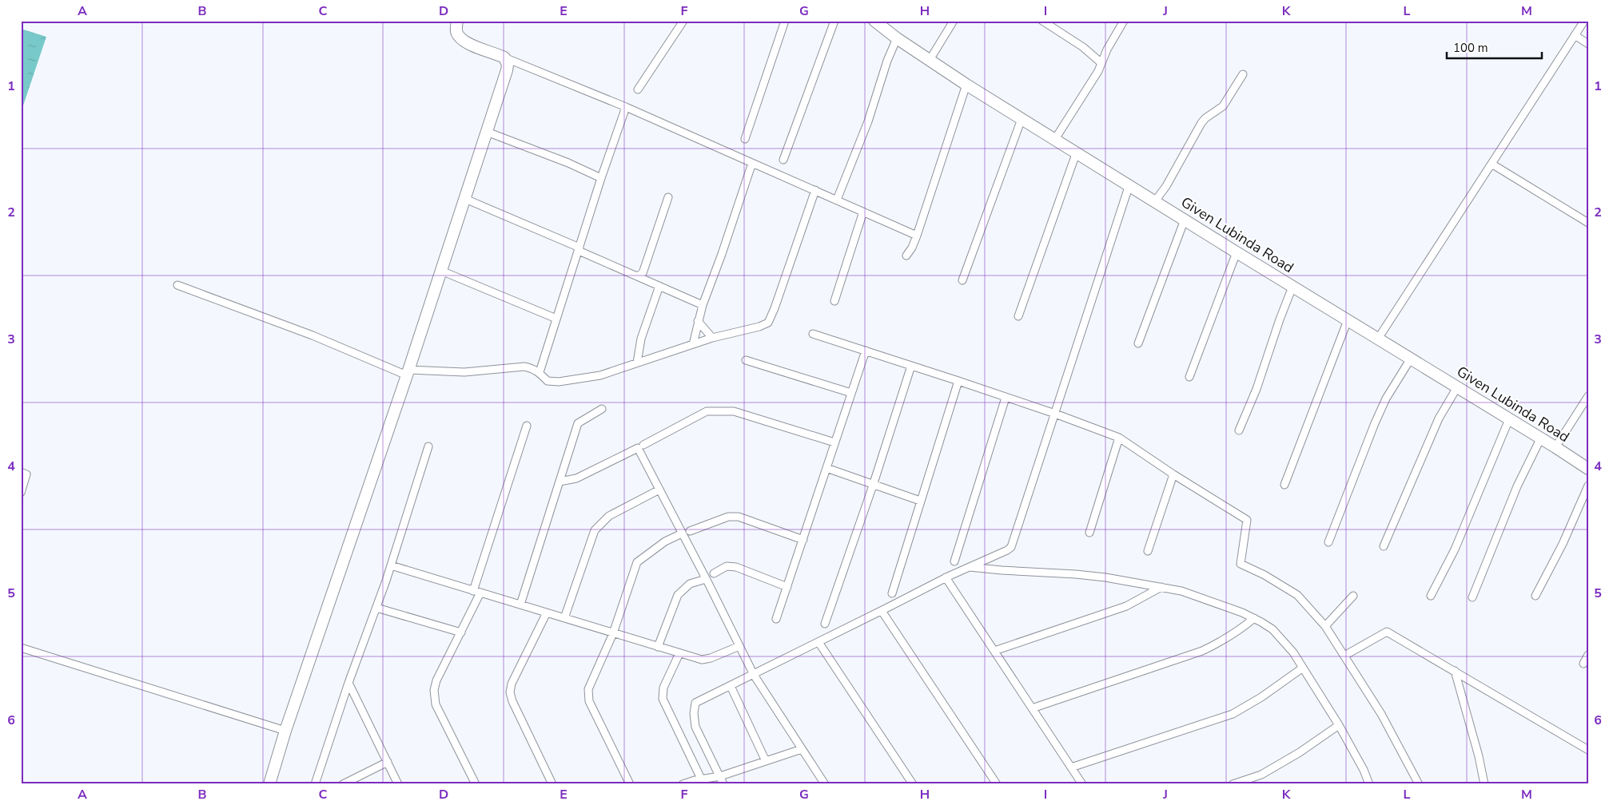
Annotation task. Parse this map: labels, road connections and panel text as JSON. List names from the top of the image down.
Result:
{
  "streets": {
    "street": ["Given Lubinda Road"]
  },
  "scale_bar": "100 m",
  "grid": {
    "columns": [
      "A",
      "B",
      "C",
      "D",
      "E",
      "F",
      "G",
      "H",
      "I",
      "J",
      "K",
      "L",
      "M"
    ],
    "rows": [
      "1",
      "2",
      "3",
      "4",
      "5",
      "6"
    ]
  }
}
